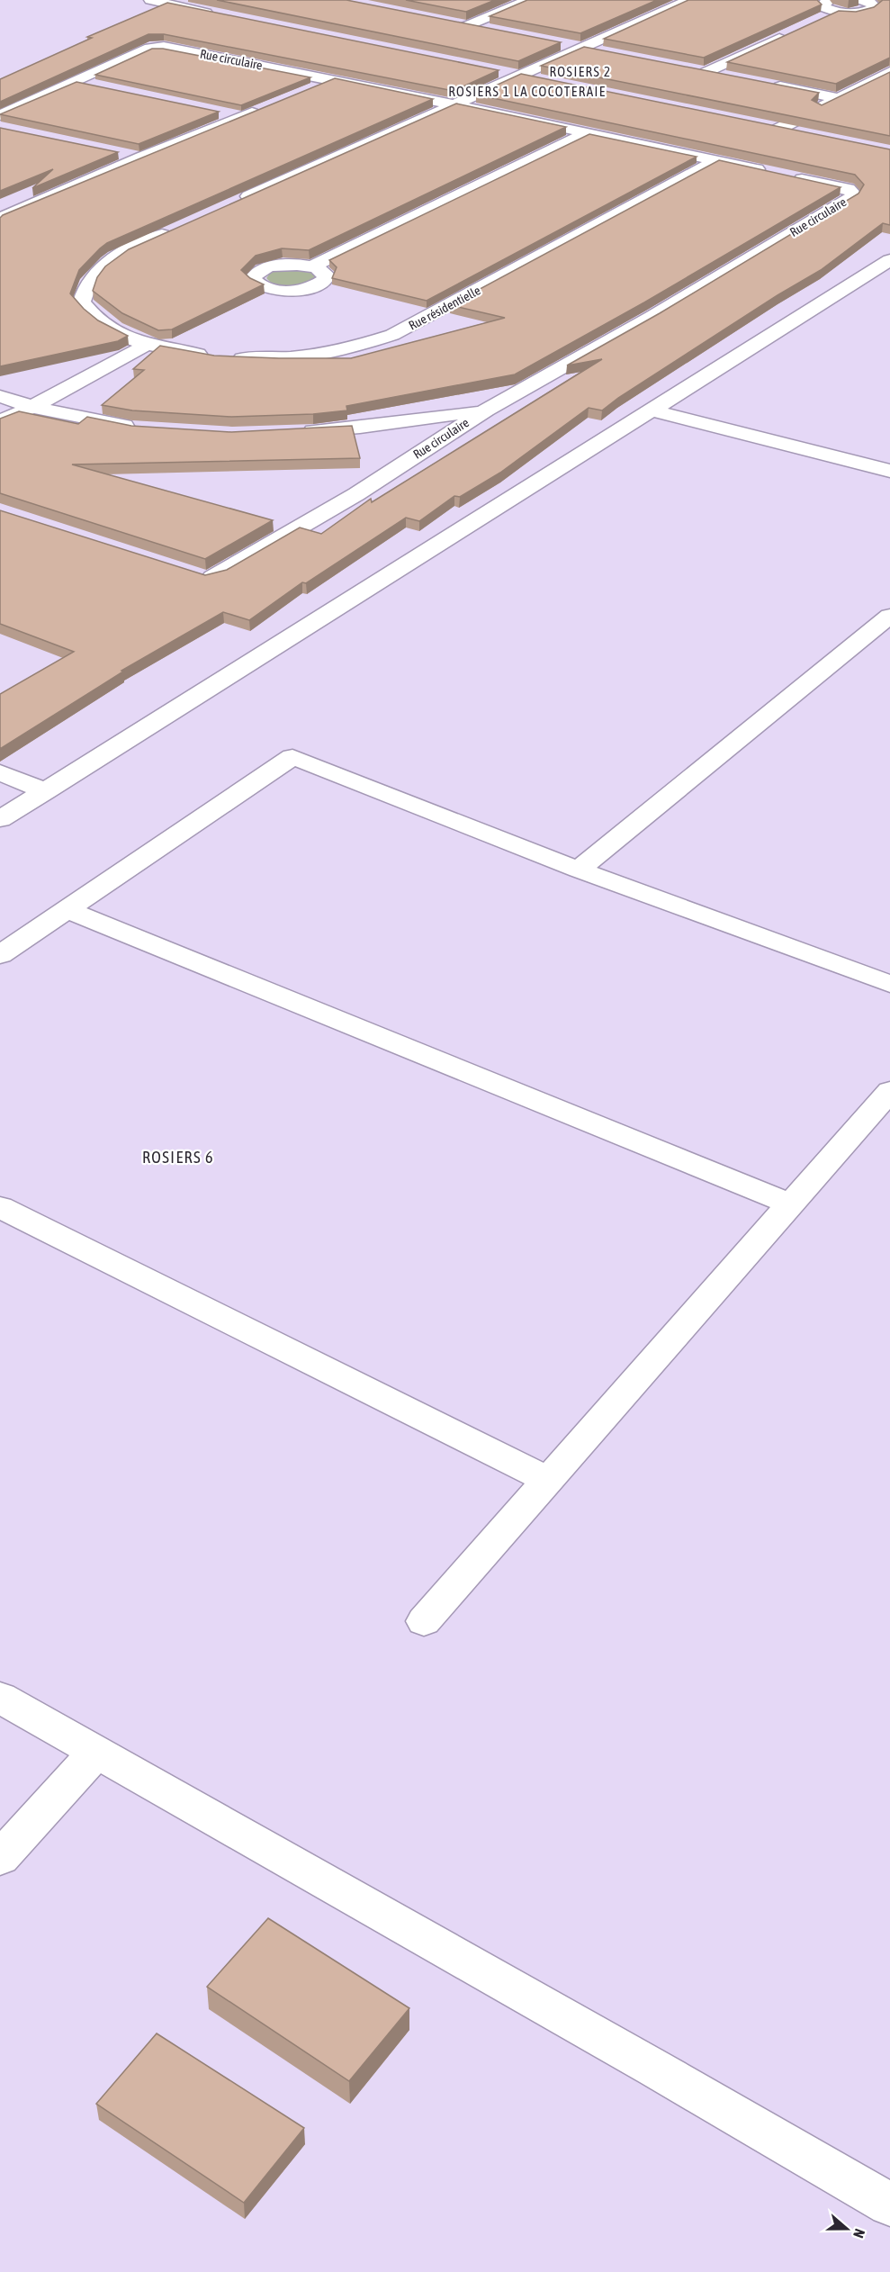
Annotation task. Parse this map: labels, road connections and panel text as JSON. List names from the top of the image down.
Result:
{
  "streets": {
    "street": ["Rue circulaire", "Rue résidentielle"]
  },
  "crossings": [
    ["Rue circulaire", "Rue résidentielle"]
  ],
  "districts": ["ROSIERS 2", "ROSIERS 1 LA COCOTERAIE", "ROSIERS 6"],
  "north": "right"
}
